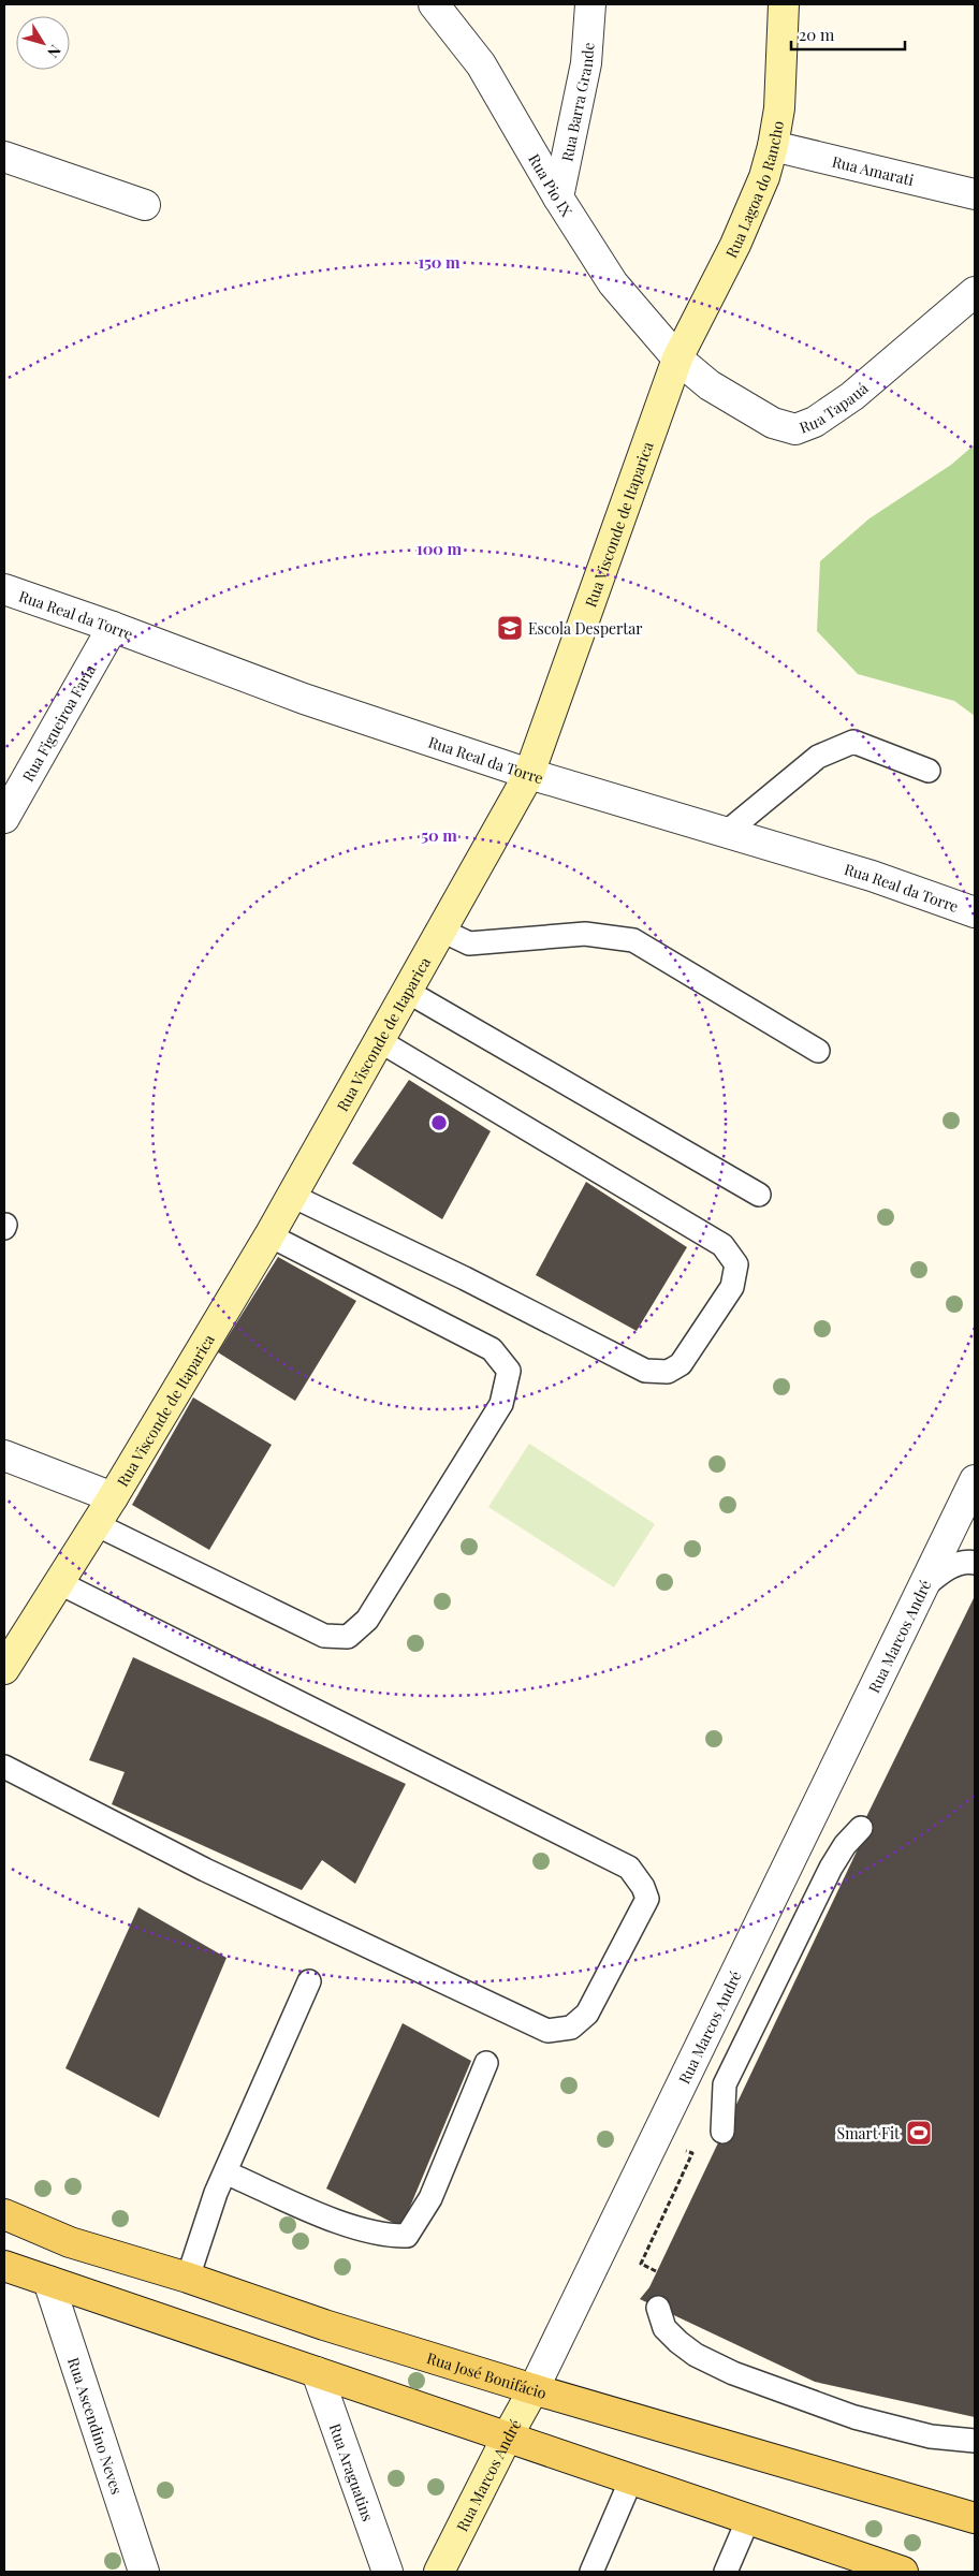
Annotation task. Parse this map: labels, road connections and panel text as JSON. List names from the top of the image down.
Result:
{
  "streets": {
    "main road": ["Rua José Bonifácio"],
    "street": [
      "Rua Barra Grande",
      "Rua Amarati",
      "Rua Pio IX",
      "Rua Lagoa do Rancho",
      "Rua Tapauá",
      "Rua Visconde de Itaparica",
      "Rua Real da Torre",
      "Rua Figueiroa Faria",
      "Rua Marcos André",
      "Rua Ascendino Neves",
      "Rua Araguatins"
    ]
  },
  "crossings": [
    ["Rua Barra Grande", "Rua Pio IX"],
    ["Rua Amarati", "Rua Lagoa do Rancho"],
    ["Rua Pio IX", "Rua Lagoa do Rancho"],
    ["Rua Pio IX", "Rua Tapauá"],
    ["Rua Pio IX", "Rua Visconde de Itaparica"],
    ["Rua Lagoa do Rancho", "Rua Tapauá"],
    ["Rua Lagoa do Rancho", "Rua Visconde de Itaparica"],
    ["Rua Tapauá", "Rua Visconde de Itaparica"],
    ["Rua Visconde de Itaparica", "Rua Real da Torre"],
    ["Rua Real da Torre", "Rua Figueiroa Faria"],
    ["Rua Marcos André", "Rua José Bonifácio"]
  ],
  "places": {
    "school or university": ["Escola Despertar"],
    "sports": ["Smart Fit"]
  },
  "scale_bar": "20 m",
  "north": "bottom right",
  "rings": ["150 m", "100 m", "50 m"]
}
